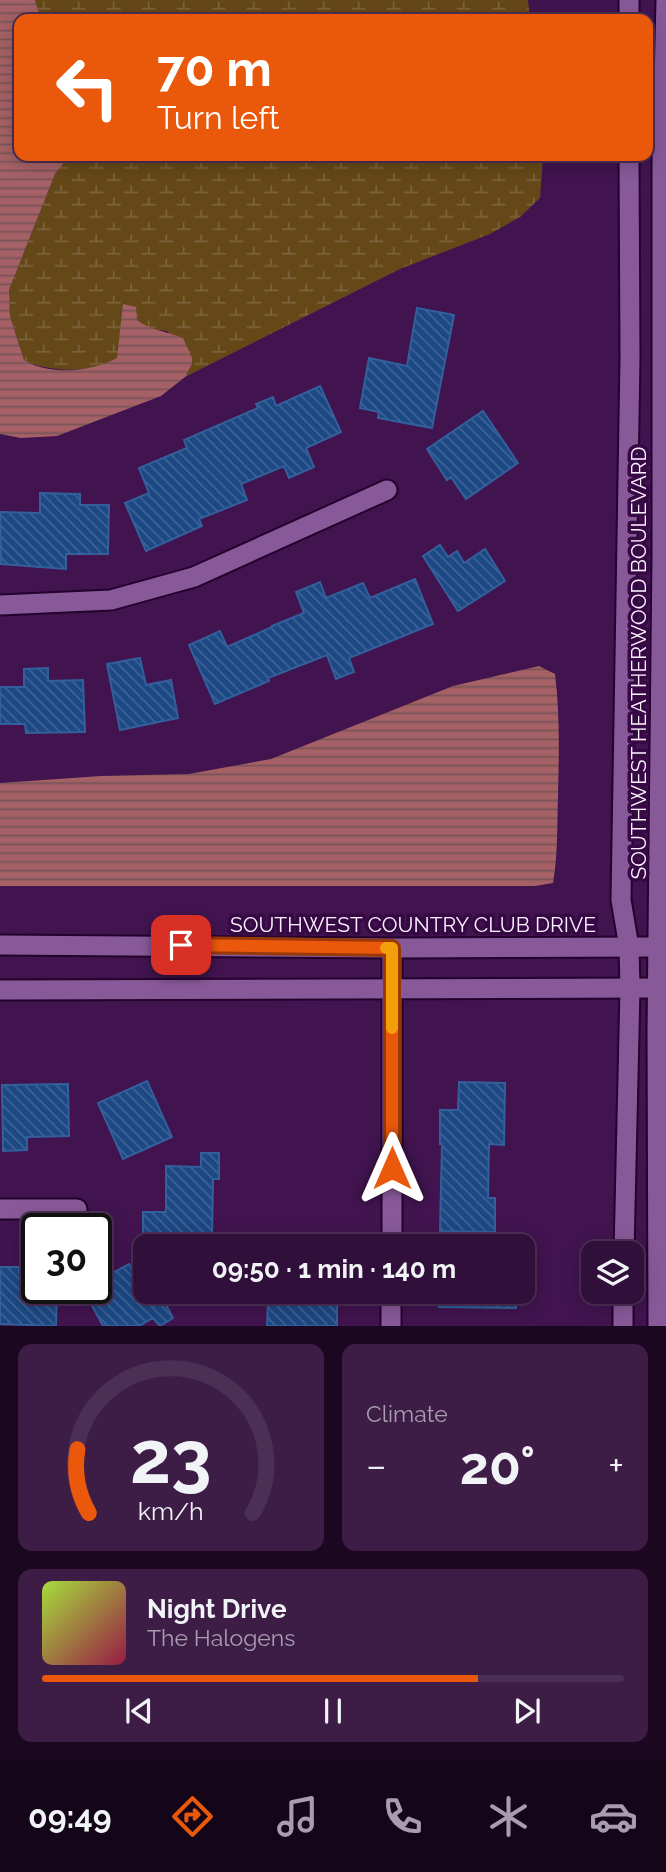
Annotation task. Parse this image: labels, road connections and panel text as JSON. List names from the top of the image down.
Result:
{
  "streets": {
    "street": ["SOUTHWEST HEATHERWOOD BOULEVARD", "SOUTHWEST COUNTRY CLUB DRIVE"]
  },
  "crossings": [
    ["SOUTHWEST HEATHERWOOD BOULEVARD", "SOUTHWEST COUNTRY CLUB DRIVE"]
  ],
  "page": {
    "turn": ["70 m", "Turn left"],
    "limit": "30",
    "trip": "09:50 · 1 min · 140 m",
    "tile": "Climate",
    "heat": ["−", "20°", "+"],
    "song": ["Night Drive", "The Halogens"],
    "tabs": "09:49",
    "gauge": ["23", "km/h"]
  }
}
